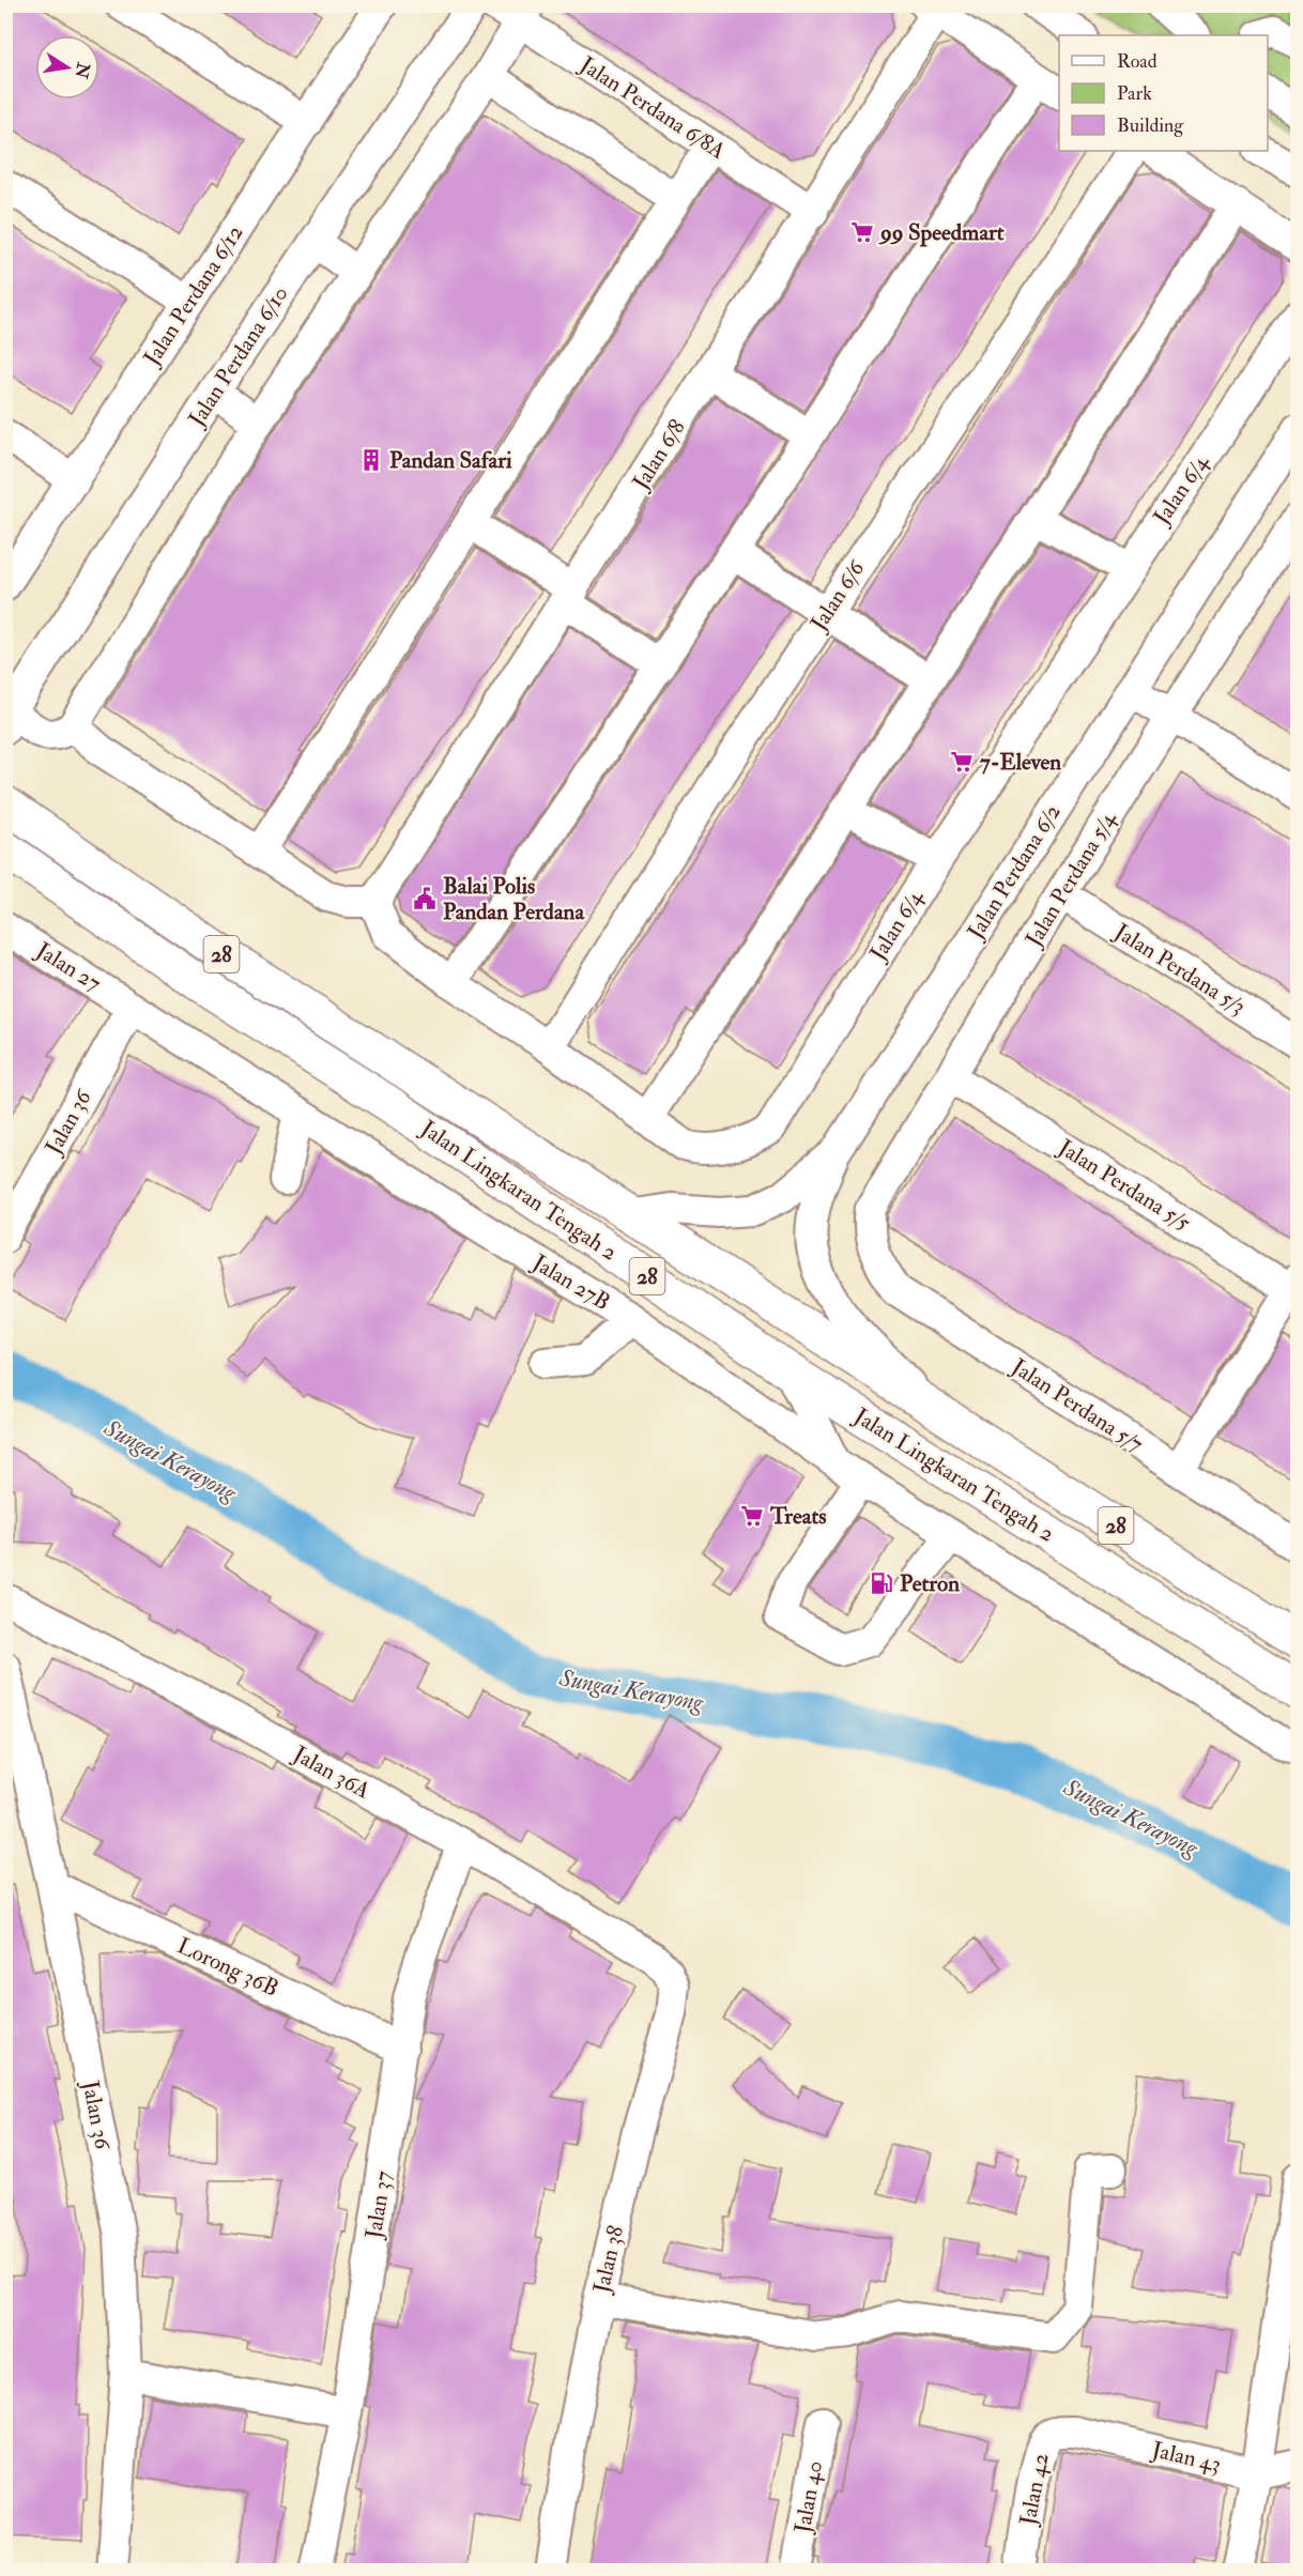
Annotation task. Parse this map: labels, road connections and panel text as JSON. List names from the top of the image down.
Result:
{
  "streets": {
    "highway": ["28", "Jalan Lingkaran Tengah 2"],
    "street": [
      "Jalan Perdana 6/8A",
      "Jalan Perdana 6/12",
      "Jalan Perdana 6/10",
      "Jalan 6/8",
      "Jalan 6/4",
      "Jalan 6/6",
      "Jalan Perdana 6/2",
      "Jalan Perdana 5/4",
      "Jalan 27",
      "Jalan Perdana 5/3",
      "Jalan 36",
      "Jalan Perdana 5/5",
      "Jalan 27B",
      "Jalan Perdana 5/7",
      "Jalan 36A",
      "Lorong 36B",
      "Jalan 37",
      "Jalan 38",
      "Jalan 43",
      "Jalan 42",
      "Jalan 40"
    ]
  },
  "crossings": [
    ["Jalan Perdana 6/8A", "Jalan 6/8"],
    ["Jalan 6/8", "Jalan 6/4"],
    ["Jalan 6/4", "Jalan 6/6"],
    ["Jalan Perdana 6/2", "Jalan Lingkaran Tengah 2"],
    ["Jalan Perdana 5/4", "Jalan Perdana 5/3"],
    ["Jalan Perdana 5/4", "Jalan Perdana 5/5"],
    ["Jalan Perdana 5/4", "Jalan Perdana 5/7"],
    ["Jalan 27", "Jalan 36"],
    ["Jalan 27", "Jalan 27B"],
    ["Jalan 36", "Lorong 36B"],
    ["Jalan 36A", "Jalan 37"],
    ["Jalan 36A", "Jalan 38"],
    ["Lorong 36B", "Jalan 37"],
    ["Jalan 43", "Jalan 42"]
  ],
  "water": ["Sungai Kerayong"],
  "places": {
    "supermarket": ["99 Speedmart", "7-Eleven", "Treats"],
    "building": ["Pandan Safari"],
    "public building": ["Balai Polis Pandan Perdana"],
    "fuel station": ["Petron"]
  },
  "legend": ["Road", "Park", "Building"],
  "north": "right"
}
